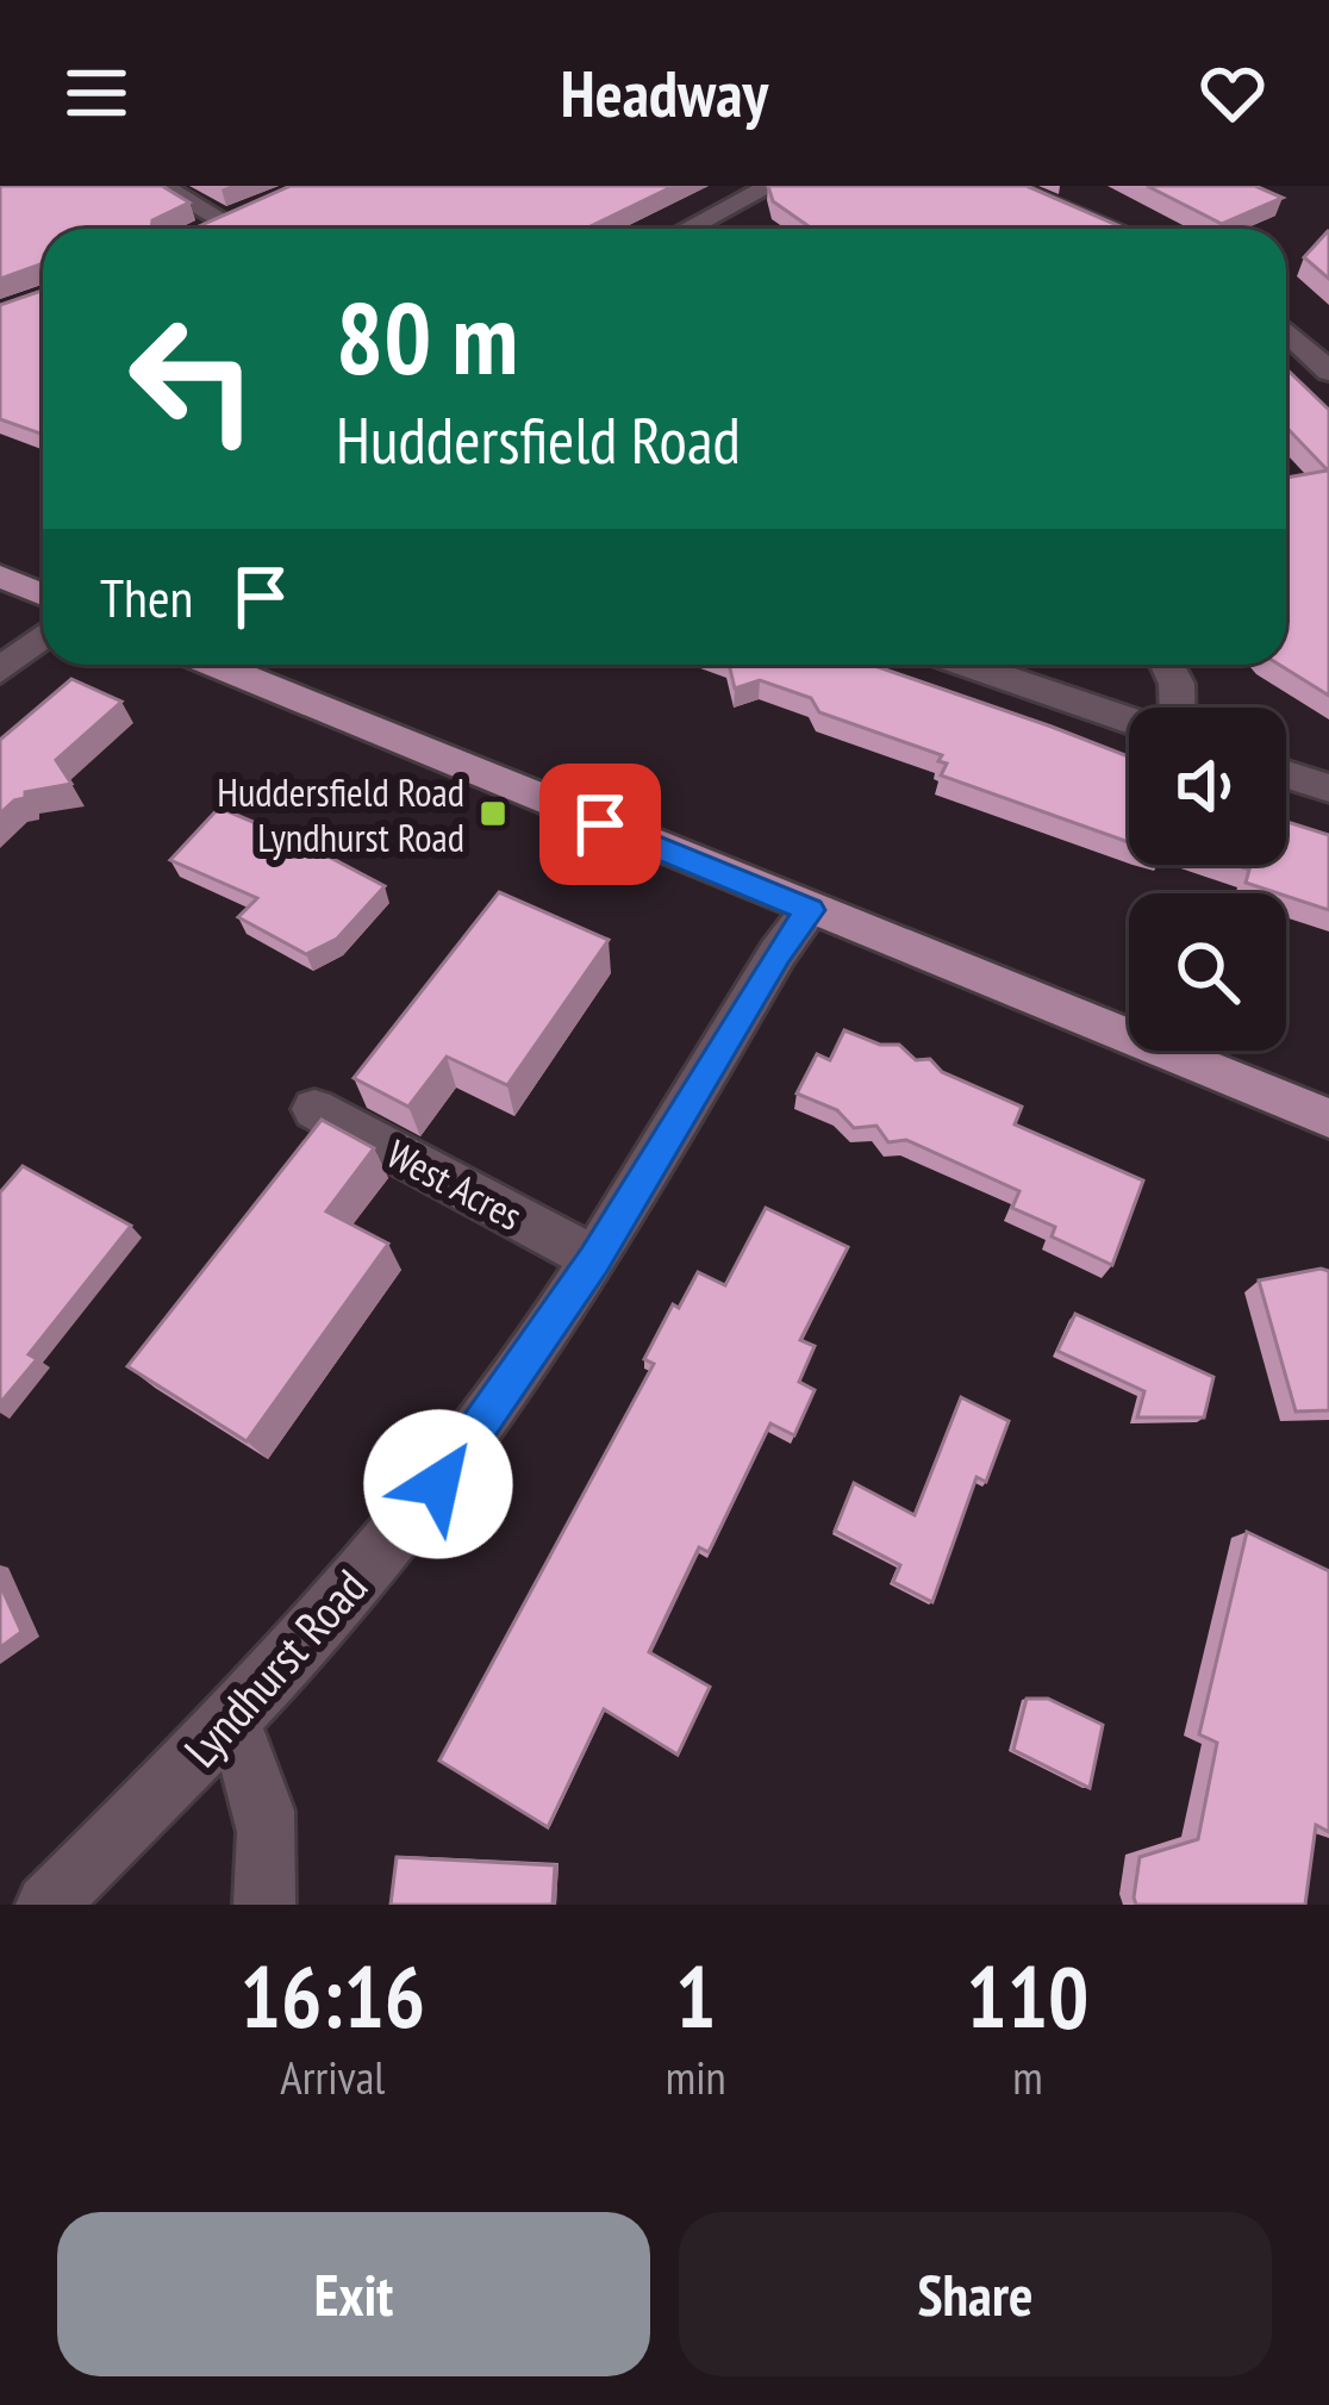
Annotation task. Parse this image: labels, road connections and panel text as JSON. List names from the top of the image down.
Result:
{
  "streets": {
    "street": ["West Acres", "Lyndhurst Road"]
  },
  "crossings": [
    ["West Acres", "Lyndhurst Road"]
  ],
  "places": {
    "transit": ["Huddersfield Road Lyndhurst Road"]
  },
  "page": {
    "header": "Headway",
    "turn": ["80 m", "Huddersfield Road"],
    "then": "Then",
    "eta": [
      "16:16",
      "Arrival",
      "1",
      "min",
      "110",
      "m"
    ],
    "buttons": ["Exit", "Share"]
  }
}
